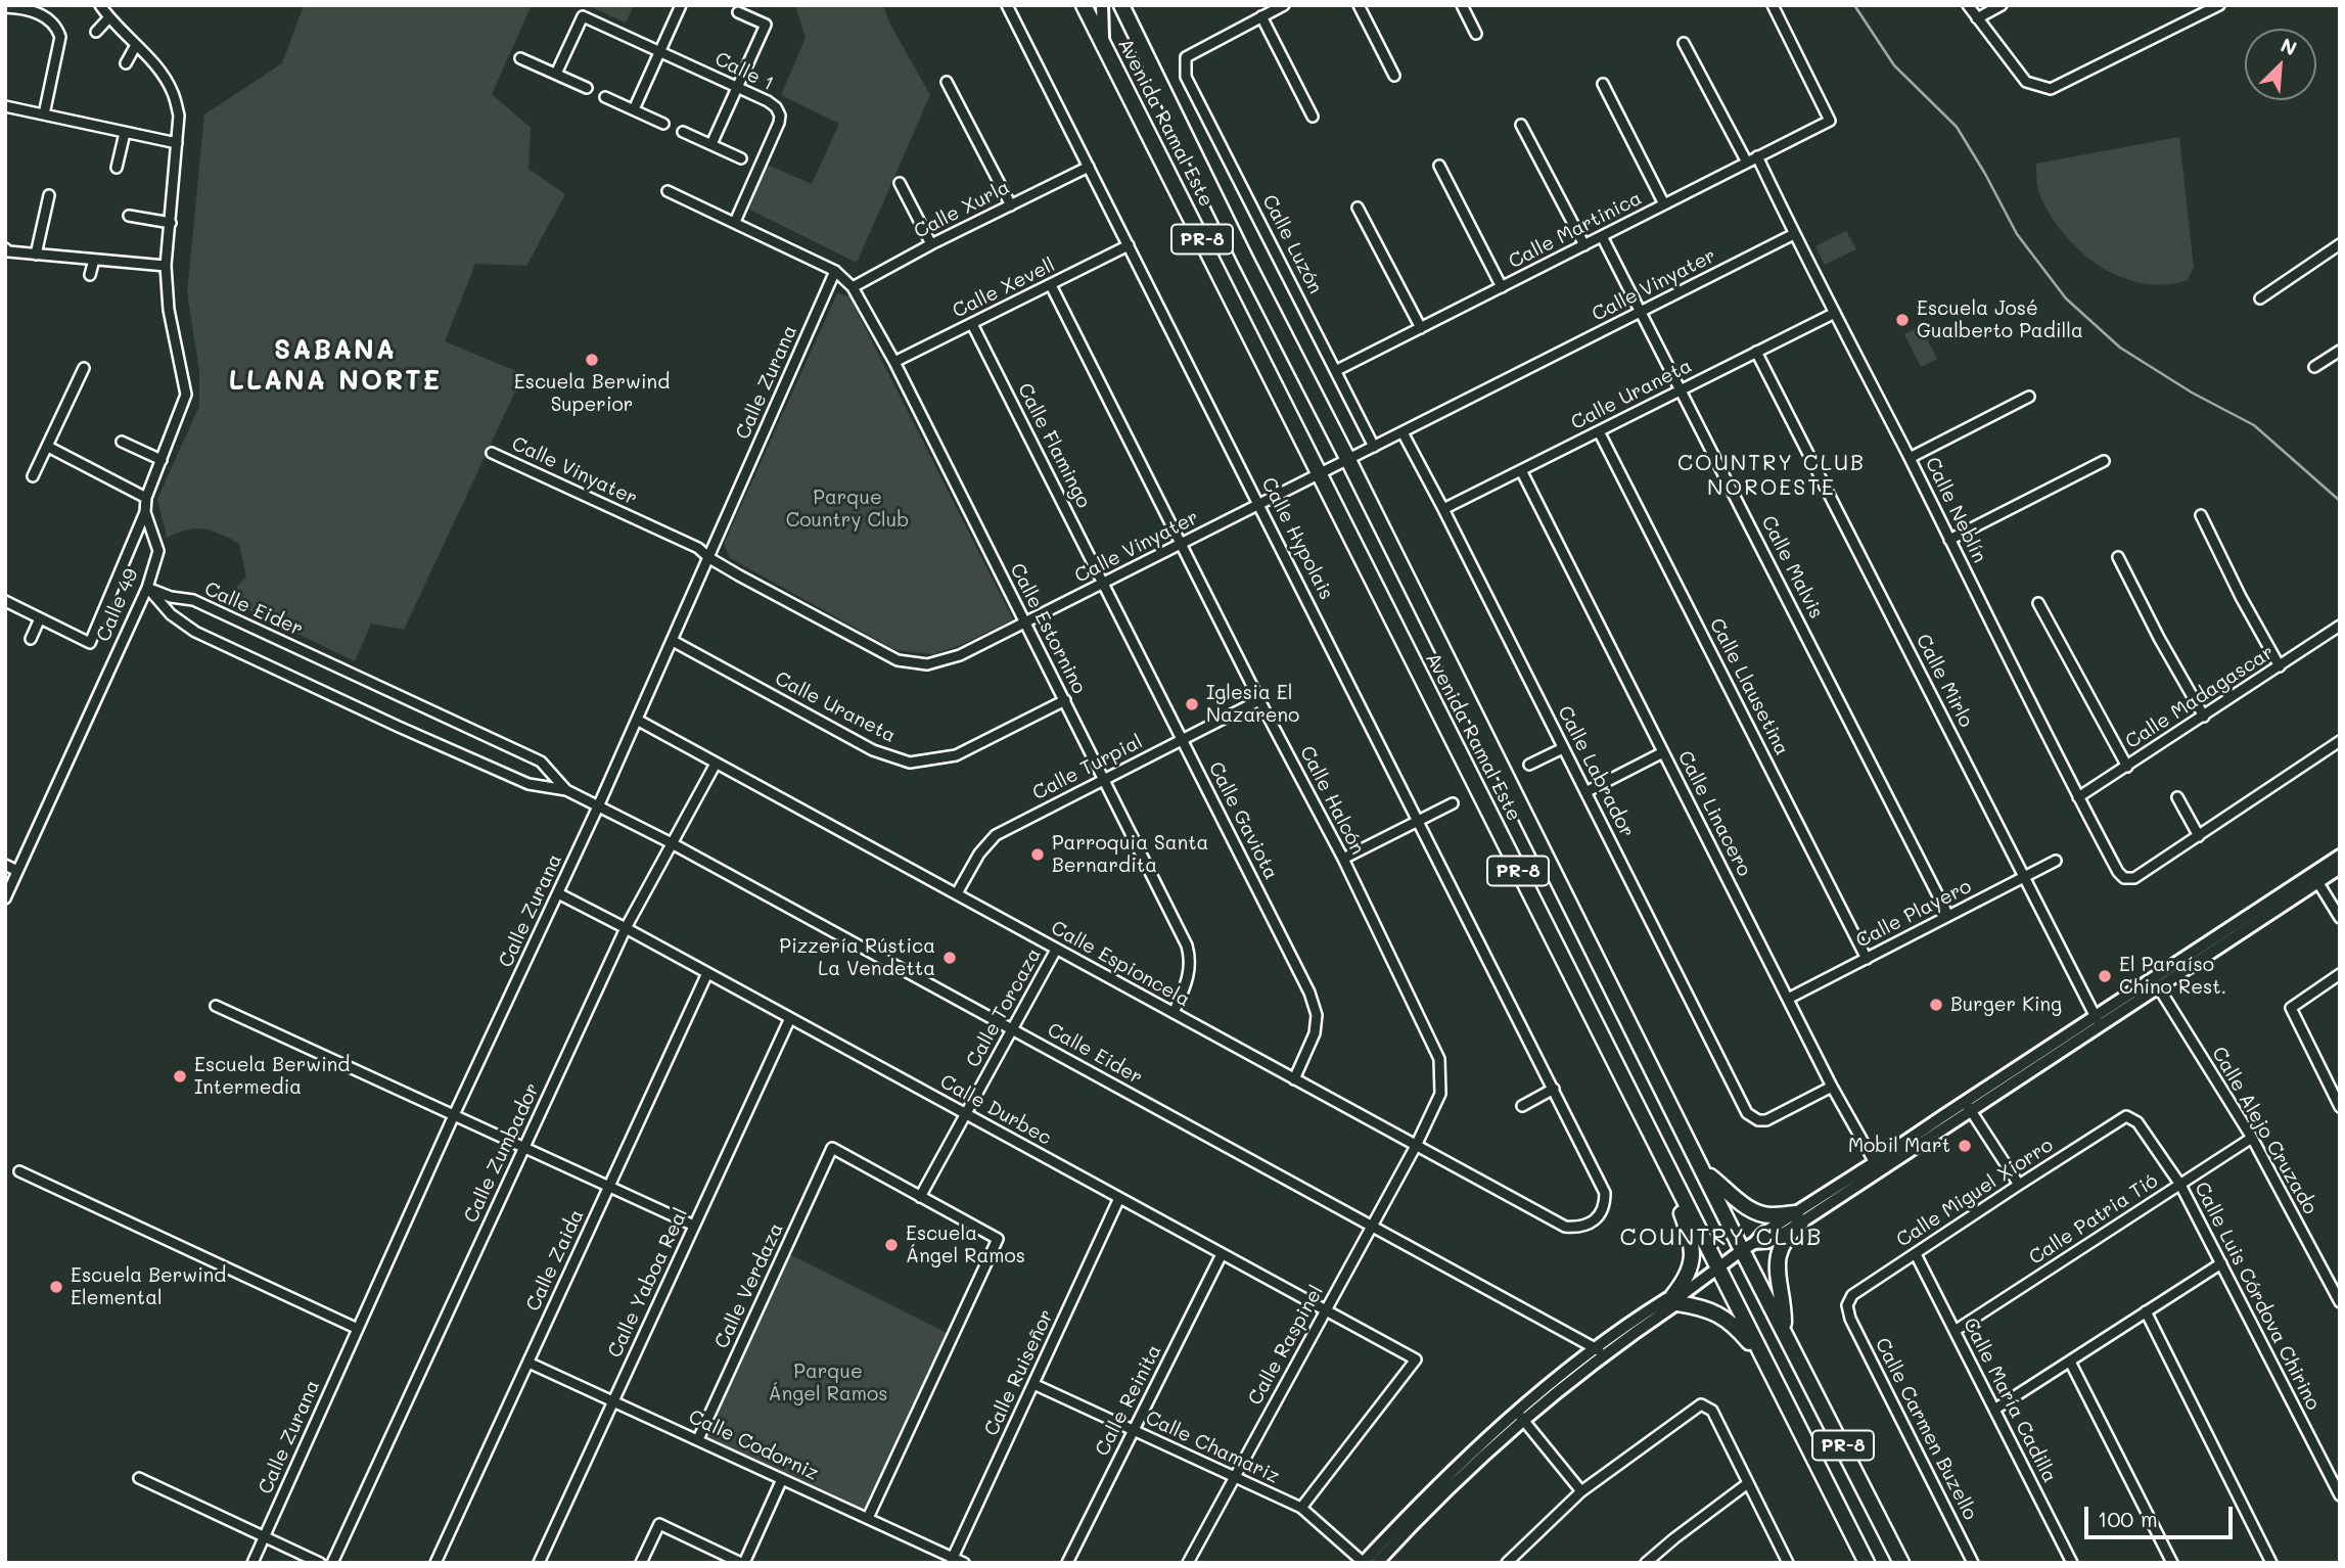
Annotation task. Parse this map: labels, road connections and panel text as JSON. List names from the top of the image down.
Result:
{
  "streets": {
    "main road": ["Avenida Ramal Este", "PR-8"],
    "street": [
      "Calle 1",
      "Calle Xurla",
      "Calle Martinica",
      "Calle Luzón",
      "Calle Vinyater",
      "Calle Xevell",
      "Calle Zurana",
      "Calle Uraneta",
      "Calle Flamingo",
      "Calle Neblín",
      "Calle Hypolais",
      "Calle Malvis",
      "Calle 49",
      "Calle Eider",
      "Calle Estornino",
      "Calle Mirlo",
      "Calle Llausetina",
      "Calle Madagascar",
      "Calle Turpial",
      "Calle Labrador",
      "Calle Halcón",
      "Calle Linacero",
      "Calle Gaviota",
      "Calle Playero",
      "Calle Espioncela",
      "Calle Torcaza",
      "Calle Durbec",
      "Calle Alejo Cruzado",
      "Calle Zumbador",
      "Calle Miguel Xiorro",
      "Calle Patria Tió",
      "Calle Zaida",
      "Calle Yaboa Real",
      "Calle Verdaza",
      "Calle Luis Córdova Chirino",
      "Calle Raspinel",
      "Calle Ruiseñor",
      "Calle Reinita",
      "Calle María Cadilla",
      "Calle Carmen Buzello",
      "Calle Codorniz",
      "Calle Chamariz"
    ]
  },
  "crossings": [
    ["Calle 1", "Calle Estornino"],
    ["Avenida Ramal Este", "Calle Vinyater"],
    ["Calle Xurla", "Calle Hypolais"],
    ["Calle Xurla", "Calle Estornino"],
    ["Calle Martinica", "Calle Luzón"],
    ["Calle Martinica", "Calle Neblín"],
    ["Calle Martinica", "Calle Malvis"],
    ["Calle Luzón", "Calle Vinyater"],
    ["Calle Vinyater", "Calle Zurana"],
    ["Calle Vinyater", "Calle Flamingo"],
    ["Calle Vinyater", "Calle Neblín"],
    ["Calle Vinyater", "Calle Hypolais"],
    ["Calle Vinyater", "Calle Malvis"],
    ["Calle Vinyater", "Calle Estornino"],
    ["Calle Vinyater", "Calle Labrador"],
    ["Calle Vinyater", "Calle Halcón"],
    ["Calle Vinyater", "Calle Gaviota"],
    ["Calle Xevell", "Calle Flamingo"],
    ["Calle Xevell", "Calle Hypolais"],
    ["Calle Xevell", "Calle Estornino"],
    ["Calle Xevell", "Calle Halcón"],
    ["Calle Zurana", "Calle Uraneta"],
    ["Calle Zurana", "Calle Eider"],
    ["Calle Zurana", "Calle Estornino"],
    ["Calle Zurana", "Calle Espioncela"],
    ["Calle Zurana", "Calle Durbec"],
    ["Calle Uraneta", "Calle Neblín"],
    ["Calle Uraneta", "Calle Malvis"],
    ["Calle Uraneta", "Calle Estornino"],
    ["Calle Uraneta", "Calle Mirlo"],
    ["Calle Uraneta", "Calle Llausetina"],
    ["Calle Uraneta", "Calle Labrador"],
    ["Calle Uraneta", "Calle Linacero"],
    ["Calle Flamingo", "Calle Gaviota"],
    ["Calle Neblín", "Calle Madagascar"],
    ["Calle Hypolais", "Calle Espioncela"],
    ["Calle Malvis", "Calle Playero"],
    ["Calle 49", "Calle Eider"],
    ["Calle Eider", "Calle Torcaza"],
    ["Calle Eider", "Calle Zumbador"],
    ["Calle Eider", "Calle Raspinel"],
    ["Calle Estornino", "Calle Turpial"],
    ["Calle Estornino", "Calle Espioncela"],
    ["Calle Mirlo", "Calle Playero"],
    ["Calle Llausetina", "Calle Playero"],
    ["Calle Turpial", "Calle Halcón"],
    ["Calle Turpial", "Calle Gaviota"],
    ["Calle Turpial", "Calle Espioncela"],
    ["Calle Labrador", "Calle Linacero"],
    ["Calle Halcón", "Calle Espioncela"],
    ["Calle Halcón", "Calle Raspinel"],
    ["Calle Linacero", "Calle Playero"],
    ["Calle Gaviota", "Calle Espioncela"],
    ["Calle Espioncela", "Calle Torcaza"],
    ["Calle Espioncela", "Calle Zumbador"],
    ["Calle Espioncela", "Calle Raspinel"],
    ["Calle Torcaza", "Calle Durbec"],
    ["Calle Torcaza", "Calle Verdaza"],
    ["Calle Durbec", "Calle Zumbador"],
    ["Calle Durbec", "Calle Zaida"],
    ["Calle Durbec", "Calle Yaboa Real"],
    ["Calle Durbec", "Calle Raspinel"],
    ["Calle Durbec", "Calle Ruiseñor"],
    ["Calle Durbec", "Calle Reinita"],
    ["Calle Durbec", "Calle Chamariz"],
    ["Calle Alejo Cruzado", "Calle Patria Tió"],
    ["Calle Miguel Xiorro", "Calle Luis Córdova Chirino"],
    ["Calle Miguel Xiorro", "Calle María Cadilla"],
    ["Calle Miguel Xiorro", "Calle Carmen Buzello"],
    ["Calle Patria Tió", "Calle Luis Córdova Chirino"],
    ["Calle Patria Tió", "Calle María Cadilla"],
    ["Calle Zaida", "Calle Codorniz"],
    ["Calle Yaboa Real", "Calle Codorniz"],
    ["Calle Verdaza", "Calle Codorniz"],
    ["Calle Raspinel", "Calle Chamariz"],
    ["Calle Ruiseñor", "Calle Codorniz"],
    ["Calle Ruiseñor", "Calle Chamariz"],
    ["Calle Reinita", "Calle Chamariz"]
  ],
  "districts": ["SABANA LLANA NORTE", "COUNTRY CLUB NOROESTE", "COUNTRY CLUB"],
  "parks": ["Parque Country Club", "Parque Ángel Ramos"],
  "places": [
    "Escuela José Gualberto Padilla",
    "Escuela Berwind Superior",
    "Iglesia El Nazareno",
    "Parroquia Santa Bernardita",
    "Pizzería Rústica La Vendetta",
    "El Paraíso Chino Rest.",
    "Burger King",
    "Escuela Berwind Intermedia",
    "Mobil Mart",
    "Escuela Ángel Ramos",
    "Escuela Berwind Elemental"
  ],
  "scale_bar": "100 m",
  "north": "top right"
}
